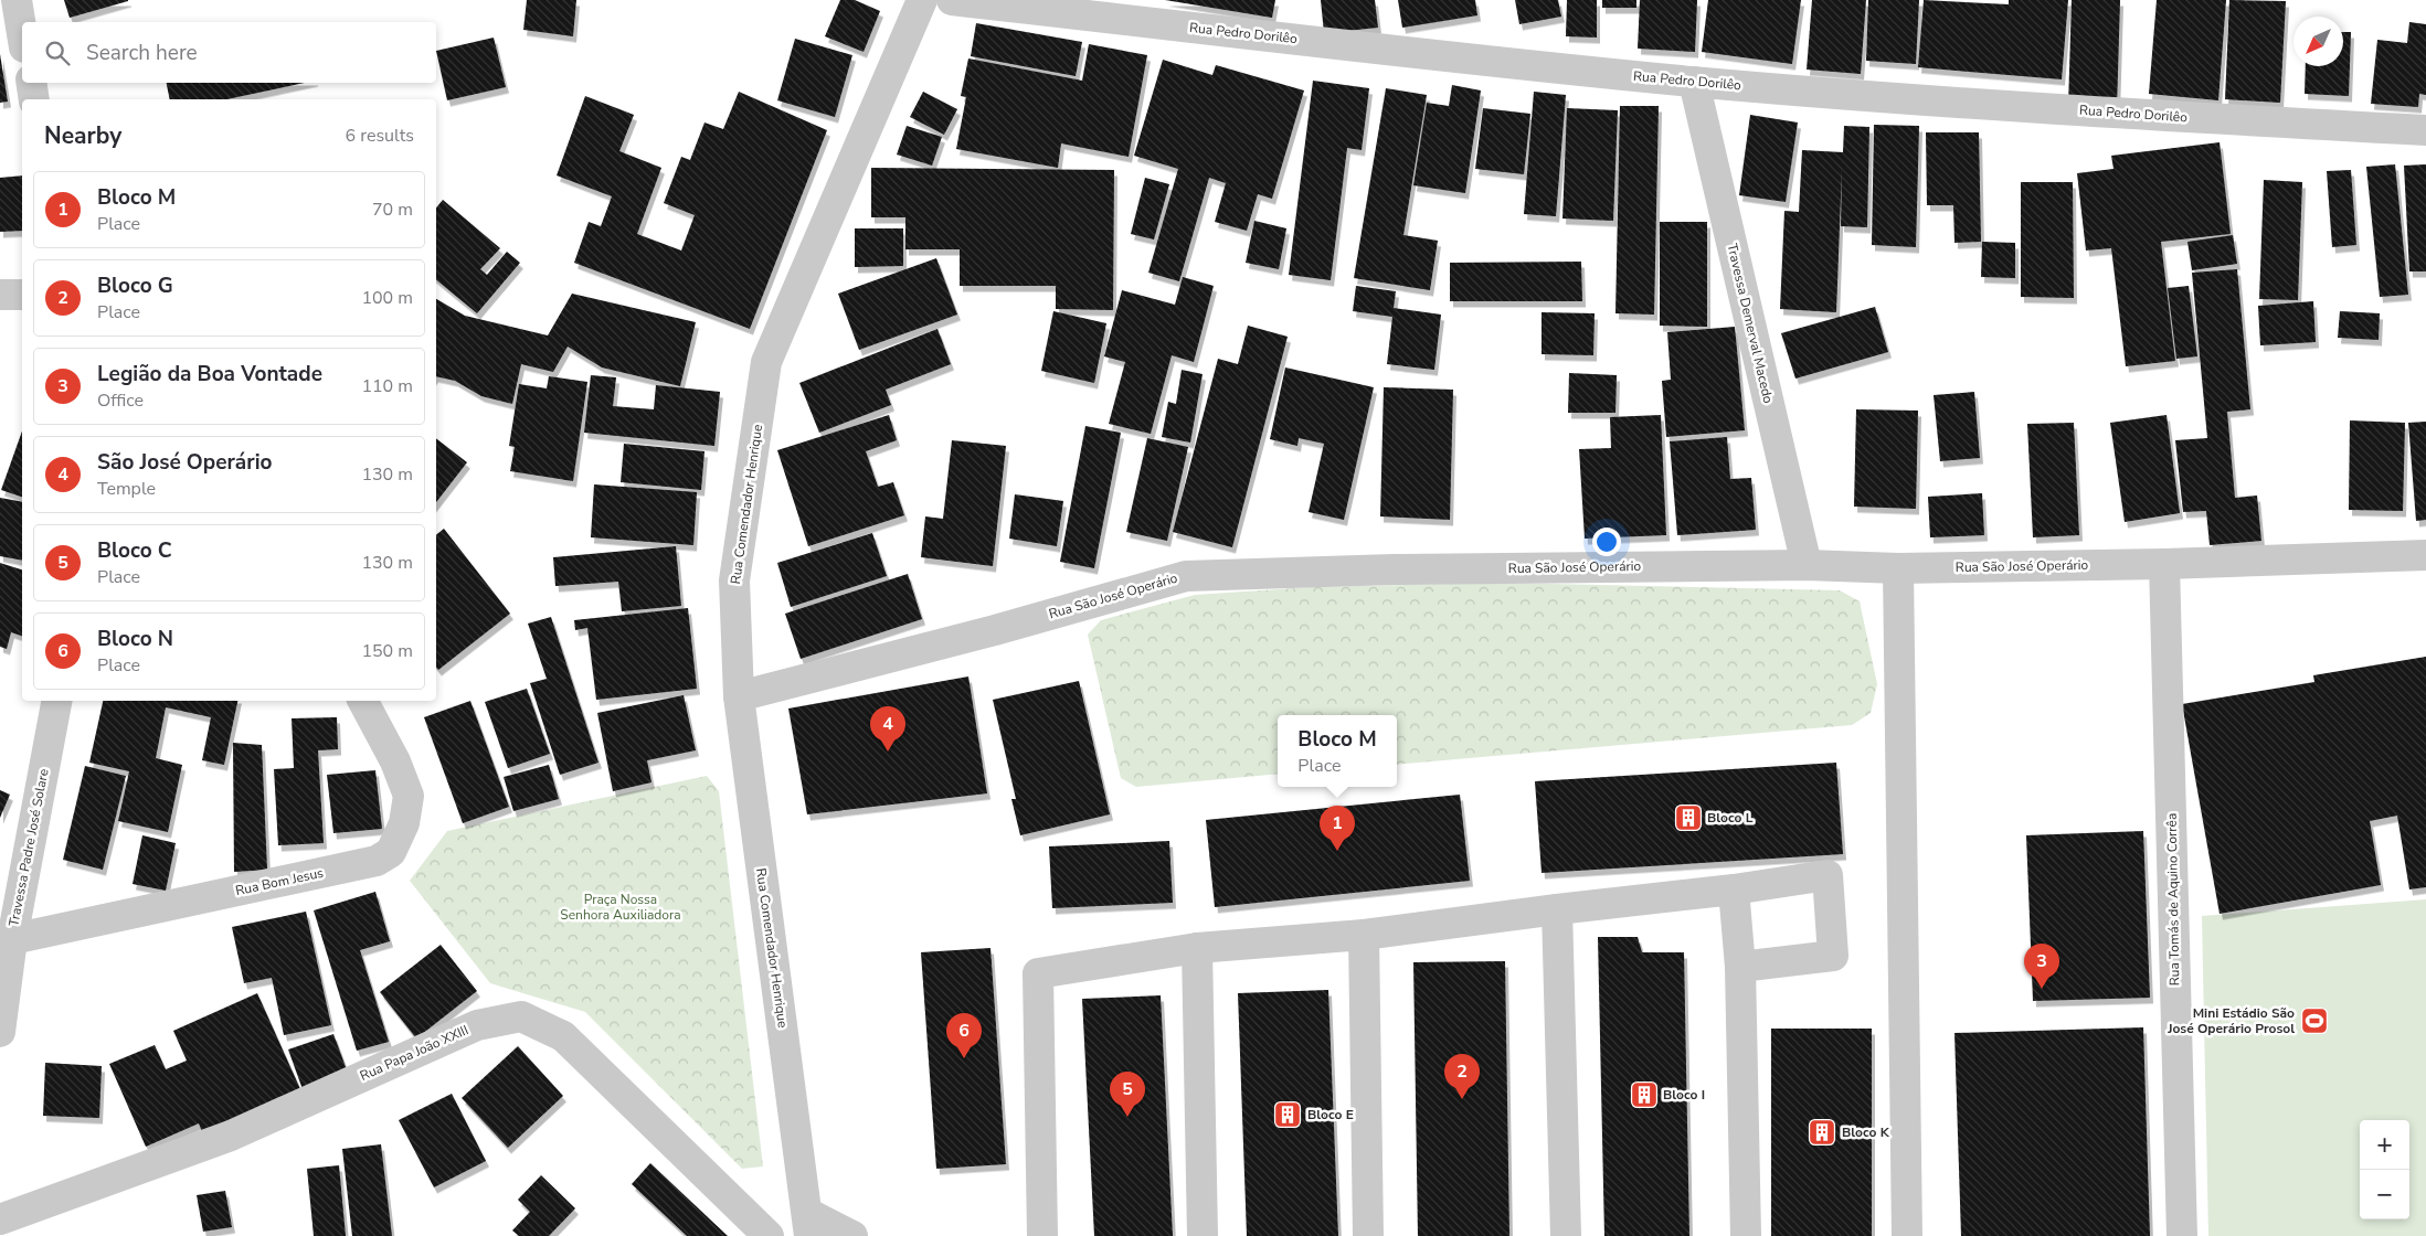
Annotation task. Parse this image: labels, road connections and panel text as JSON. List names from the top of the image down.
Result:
{
  "streets": {
    "street": [
      "Rua Pedro Dorilêo",
      "Travessa Demerval Macedo",
      "Rua Comendador Henrique",
      "Rua São José Operário",
      "Travessa Padre José Solare",
      "Rua Bom Jesus",
      "Rua Tomás de Aquino Corrêa",
      "Rua Papa João XXIII"
    ]
  },
  "crossings": [
    ["Rua Pedro Dorilêo", "Travessa Demerval Macedo"],
    ["Travessa Demerval Macedo", "Rua São José Operário"],
    ["Rua Comendador Henrique", "Rua São José Operário"],
    ["Rua São José Operário", "Rua Tomás de Aquino Corrêa"],
    ["Travessa Padre José Solare", "Rua Bom Jesus"]
  ],
  "parks": ["Praça Nossa Senhora Auxiliadora"],
  "places": {
    "building": [
      "Bloco L",
      "Bloco I",
      "Bloco E",
      "Bloco K"
    ],
    "sports": ["Mini Estádio São José Operário Prosol"]
  },
  "north": "bottom left",
  "page": {
    "search": "Search here",
    "heading": ["Nearby", "6 results"],
    "list": [
      {
        "mark": "1",
        "name": "Bloco M",
        "note": "Place",
        "value": "70 m"
      },
      {
        "mark": "2",
        "name": "Bloco G",
        "note": "Place",
        "value": "100 m"
      },
      {
        "mark": "3",
        "name": "Legião da Boa Vontade",
        "note": "Office",
        "value": "110 m"
      },
      {
        "mark": "4",
        "name": "São José Operário",
        "note": "Temple",
        "value": "130 m"
      },
      {
        "mark": "5",
        "name": "Bloco C",
        "note": "Place",
        "value": "130 m"
      },
      {
        "mark": "6",
        "name": "Bloco N",
        "note": "Place",
        "value": "150 m"
      }
    ],
    "pins": [
      "4",
      "1",
      "3",
      "6",
      "2",
      "5"
    ],
    "popup": ["Bloco M", "Place"],
    "map_buttons": ["+", "−"]
  }
}
